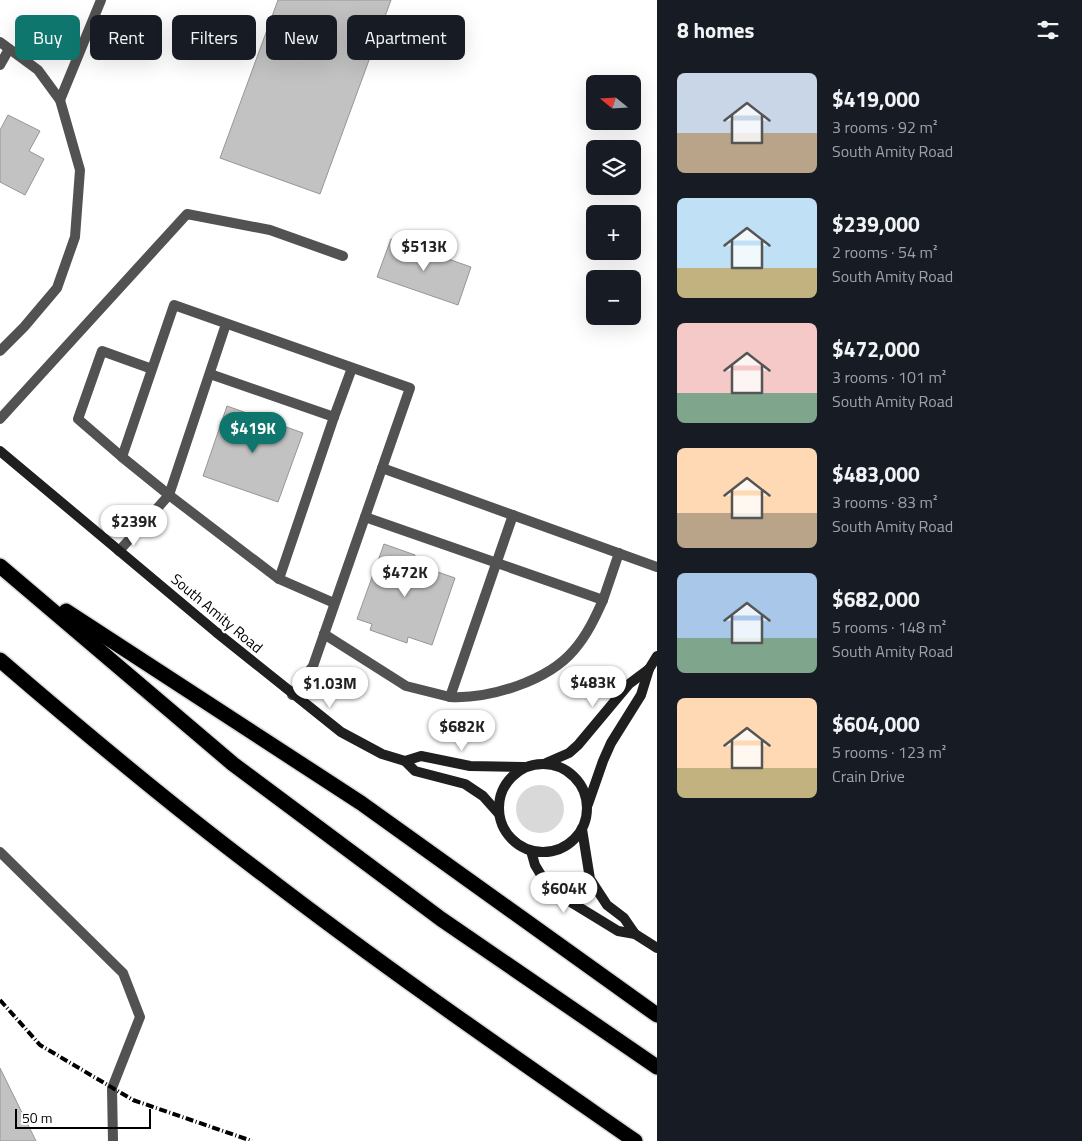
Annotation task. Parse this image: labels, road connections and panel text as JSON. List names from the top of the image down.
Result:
{
  "streets": {
    "main road": ["South Amity Road"]
  },
  "scale_bar": "50 m",
  "north": "left",
  "page": {
    "heading": "8 homes",
    "chip": [
      "Buy",
      "Rent",
      "Filters",
      "New",
      "Apartment"
    ],
    "list": [
      {
        "name": "$419,000",
        "note": "3 rooms · 92 m² · South Amity Road"
      },
      {
        "name": "$239,000",
        "note": "2 rooms · 54 m² · South Amity Road"
      },
      {
        "name": "$472,000",
        "note": "3 rooms · 101 m² · South Amity Road"
      },
      {
        "name": "$483,000",
        "note": "3 rooms · 83 m² · South Amity Road"
      },
      {
        "name": "$682,000",
        "note": "5 rooms · 148 m² · South Amity Road"
      },
      {
        "name": "$604,000",
        "note": "5 rooms · 123 m² · Crain Drive"
      }
    ],
    "map_buttons": ["+", "−"],
    "price": [
      "$513K",
      "$419K",
      "$239K",
      "$472K",
      "$483K",
      "$1.03M",
      "$682K",
      "$604K"
    ],
    "scale": "50 m"
  }
}
